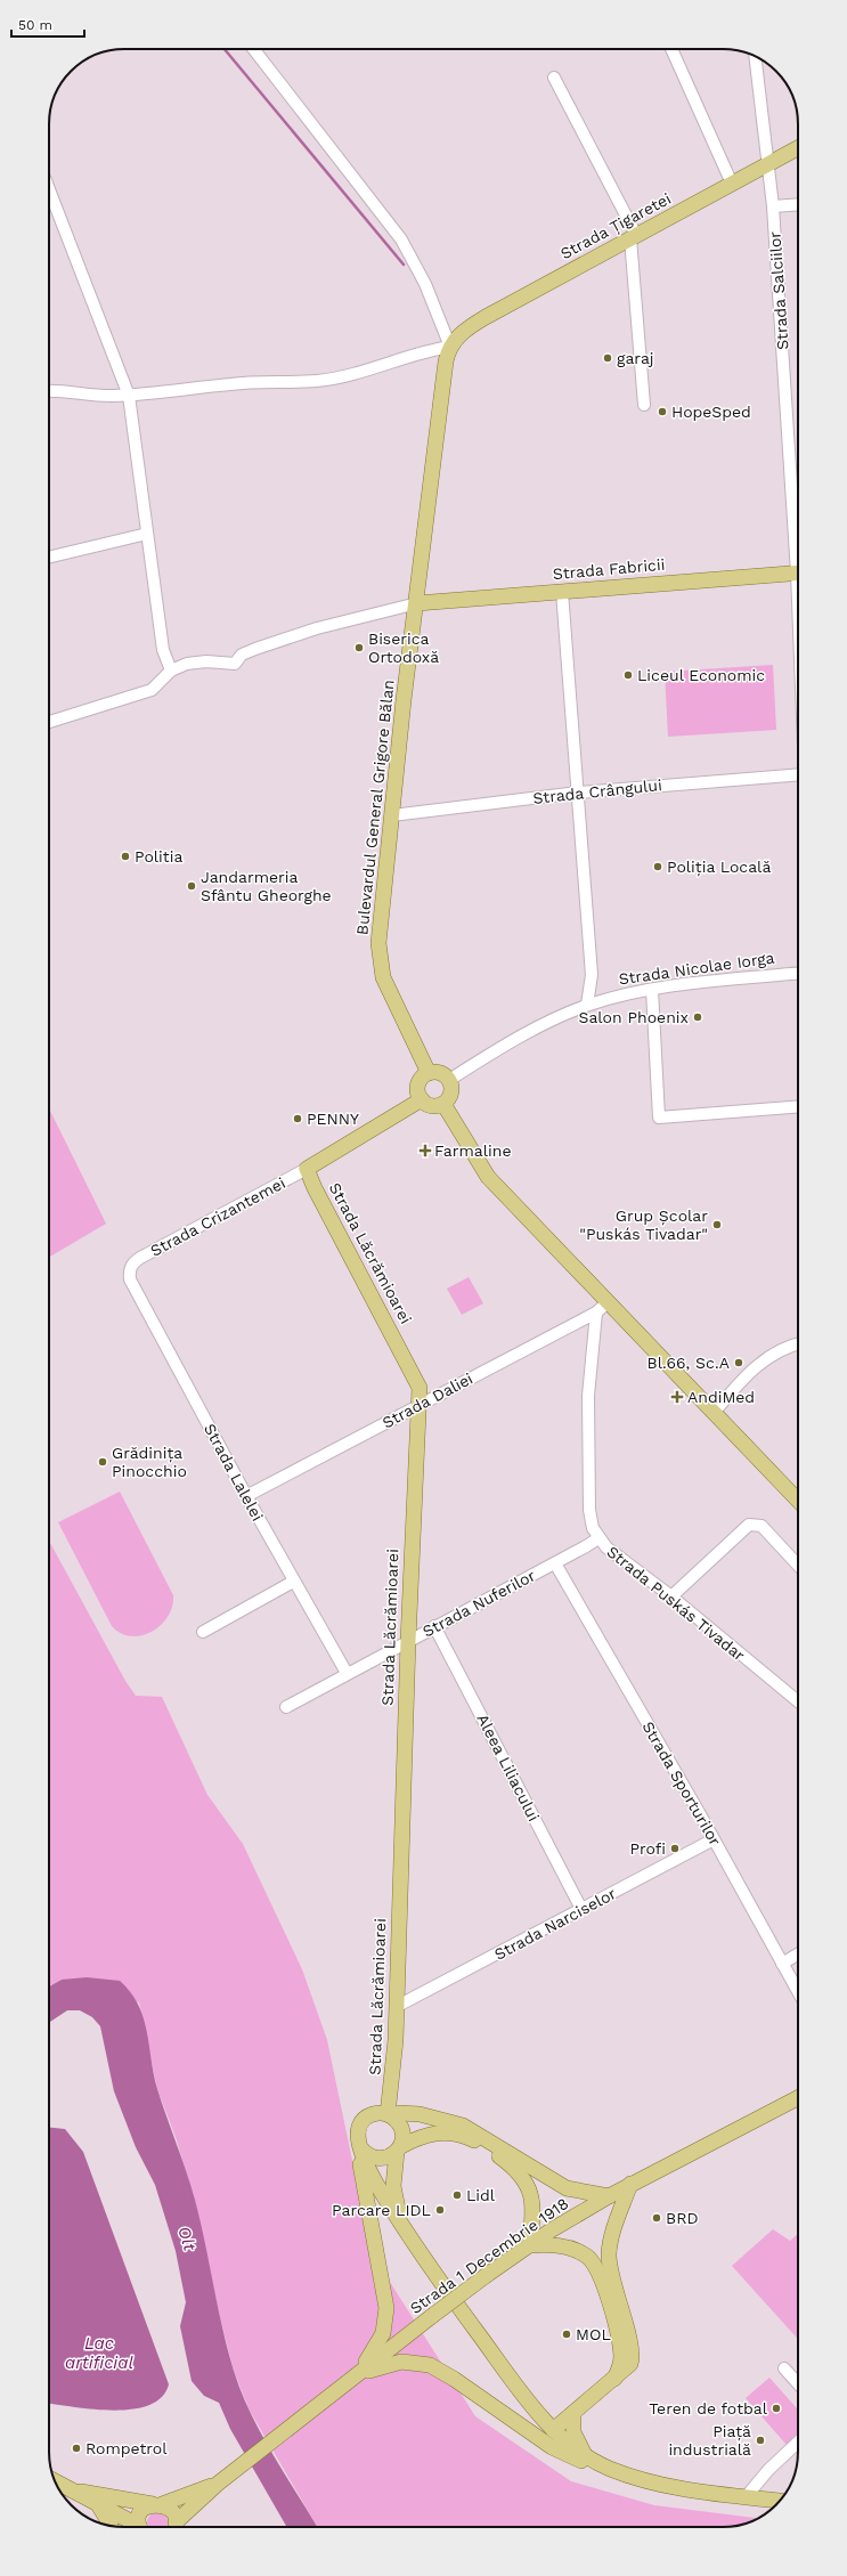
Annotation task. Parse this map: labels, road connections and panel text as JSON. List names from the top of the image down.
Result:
{
  "streets": {
    "main road": [
      "Strada Țigaretei",
      "Strada Fabricii",
      "Bulevardul General Grigore Bălan",
      "Strada Lăcrămioarei",
      "Strada 1 Decembrie 1918"
    ],
    "street": [
      "Strada Salciilor",
      "Strada Crângului",
      "Strada Nicolae Iorga",
      "Strada Crizantemei",
      "Strada Daliei",
      "Strada Lalelei",
      "Strada Nuferilor",
      "Strada Puskás Tivadar",
      "Aleea Liliacului",
      "Strada Sporturilor",
      "Strada Narciselor"
    ]
  },
  "crossings": [
    ["Strada Țigaretei", "Strada Salciilor"],
    ["Strada Țigaretei", "Bulevardul General Grigore Bălan"],
    ["Strada Fabricii", "Bulevardul General Grigore Bălan"],
    ["Strada Crângului", "Bulevardul General Grigore Bălan"],
    ["Bulevardul General Grigore Bălan", "Strada Nicolae Iorga"],
    ["Strada Crizantemei", "Strada Lăcrămioarei"],
    ["Strada Crizantemei", "Strada Lalelei"],
    ["Strada Lăcrămioarei", "Strada Daliei"],
    ["Strada Lăcrămioarei", "Strada Nuferilor"],
    ["Strada Lăcrămioarei", "Strada Narciselor"],
    ["Strada Daliei", "Strada Lalelei"],
    ["Strada Daliei", "Strada Puskás Tivadar"],
    ["Strada Lalelei", "Strada Nuferilor"],
    ["Strada Nuferilor", "Strada Puskás Tivadar"],
    ["Strada Nuferilor", "Aleea Liliacului"],
    ["Strada Nuferilor", "Strada Sporturilor"],
    ["Aleea Liliacului", "Strada Narciselor"],
    ["Strada Sporturilor", "Strada Narciselor"]
  ],
  "water": ["Olt", "Lac artificial"],
  "places": {
    "other": [
      "garaj",
      "HopeSped",
      "Biserica Ortodoxă",
      "Liceul Economic",
      "Politia",
      "Poliția Locală",
      "Jandarmeria Sfântu Gheorghe",
      "Salon Phoenix",
      "PENNY",
      "Grup Școlar \"Puskás Tivadar\"",
      "Bl.66, Sc.A",
      "Grădinița Pinocchio",
      "Profi",
      "Lidl",
      "Parcare LIDL",
      "BRD",
      "MOL",
      "Teren de fotbal",
      "Piață industrială",
      "Rompetrol"
    ],
    "health": ["Farmaline", "AndiMed"]
  },
  "scale_bar": "50 m"
}
